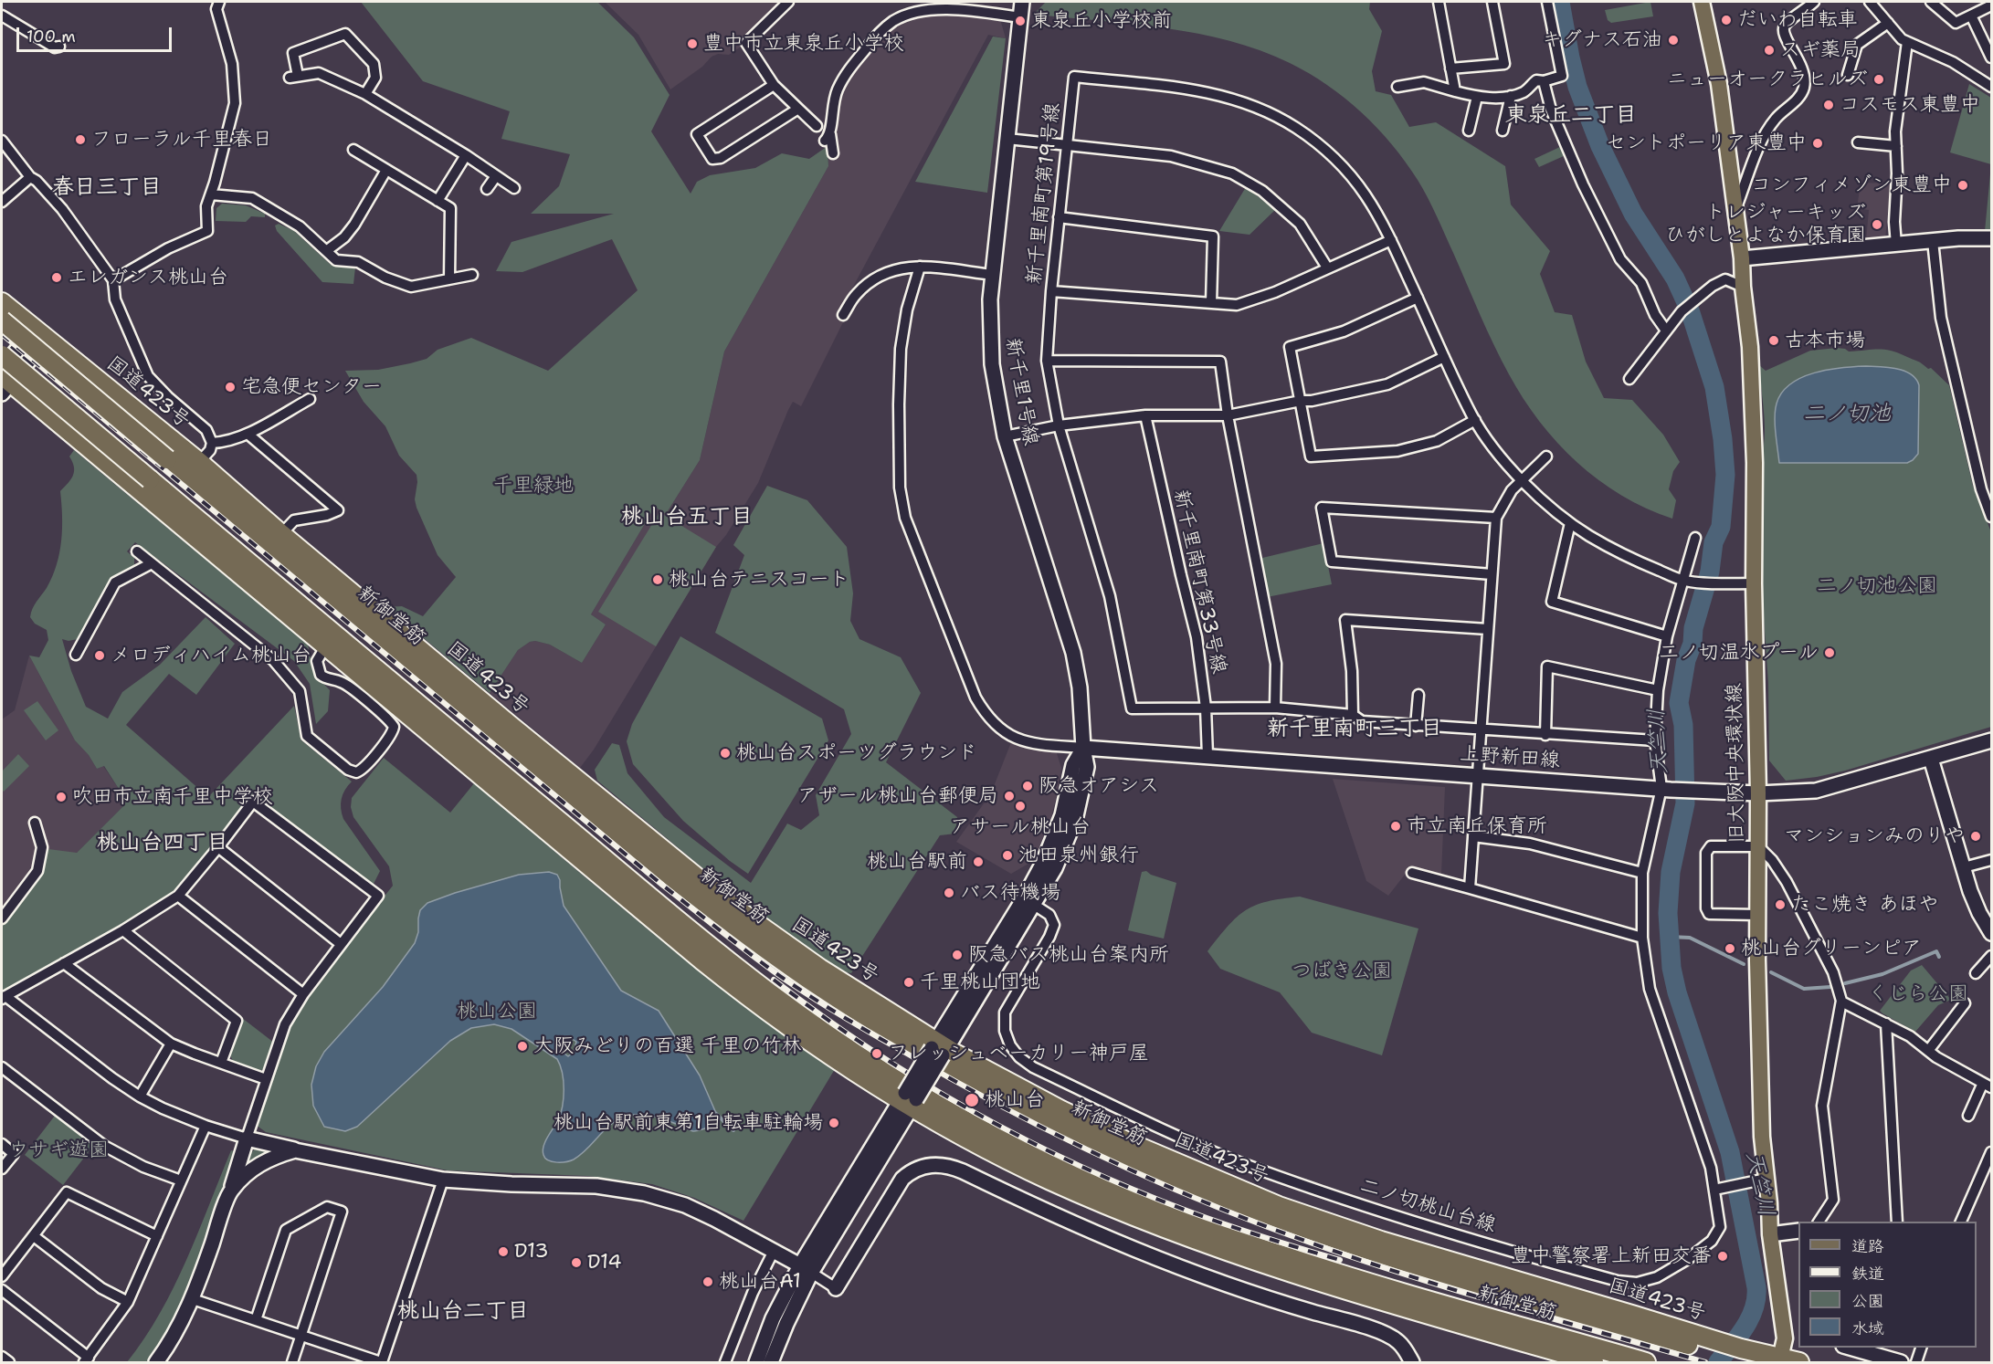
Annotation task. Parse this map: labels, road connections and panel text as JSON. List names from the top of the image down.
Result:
{
  "streets": {
    "highway": ["国道423号", "新御堂筋"],
    "main road": ["旧大阪中央環状線"],
    "street": [
      "新千里南町第19号線",
      "新千里1号線",
      "新千里南町第33号線",
      "上野新田線",
      "二ノ切桃山台線"
    ]
  },
  "crossings": [
    ["新千里南町第19号線", "新千里南町第33号線"],
    ["新千里南町第19号線", "二ノ切桃山台線"],
    ["新千里1号線", "国道423号"],
    ["新千里1号線", "上野新田線"],
    ["新千里1号線", "二ノ切桃山台線"],
    ["国道423号", "新御堂筋"],
    ["国道423号", "旧大阪中央環状線"],
    ["新千里南町第33号線", "上野新田線"],
    ["上野新田線", "旧大阪中央環状線"],
    ["上野新田線", "二ノ切桃山台線"]
  ],
  "districts": [
    "東泉丘二丁目",
    "春日三丁目",
    "桃山台五丁目",
    "新千里南町三丁目",
    "桃山台四丁目",
    "桃山台二丁目"
  ],
  "water": ["二ノ切池", "天竺川"],
  "parks": [
    "千里緑地",
    "二ノ切池公園",
    "つばき公園",
    "くじら公園",
    "桃山公園",
    "ウサギ遊園"
  ],
  "places": [
    "だいわ自転車",
    "東泉丘小学校前",
    "キグナス石油",
    "豊中市立東泉丘小学校",
    "スギ薬局",
    "ニューオークラヒルズ",
    "コスモス東豊中",
    "フローラル千里春日",
    "セントポーリア東豊中",
    "コンフィメゾン東豊中",
    "トレジャーキッズ ひがしとよなか保育園",
    "エレガンス桃山台",
    "古本市場",
    "宅急便センター",
    "桃山台テニスコート",
    "二ノ切温水プール",
    "メロディハイム桃山台",
    "桃山台スポーツグラウンド",
    "阪急オアシス",
    "アザール桃山台郵便局",
    "吹田市立南千里中学校",
    "アサール桃山台",
    "市立南丘保育所",
    "マンションみのりや",
    "池田泉州銀行",
    "桃山台駅前",
    "バス待機場",
    "たこ焼き あほや",
    "桃山台グリーンピア",
    "阪急バス桃山台案内所",
    "千里桃山団地",
    "大阪みどりの百選 千里の竹林",
    "フレッシュベーカリー神戸屋",
    "桃山台",
    "桃山台駅前東第1自転車駐輪場",
    "D13",
    "豊中警察署上新田交番",
    "D14",
    "桃山台A1"
  ],
  "legend": [
    "道路",
    "鉄道",
    "公園",
    "水域"
  ],
  "scale_bar": "100 m"
}
